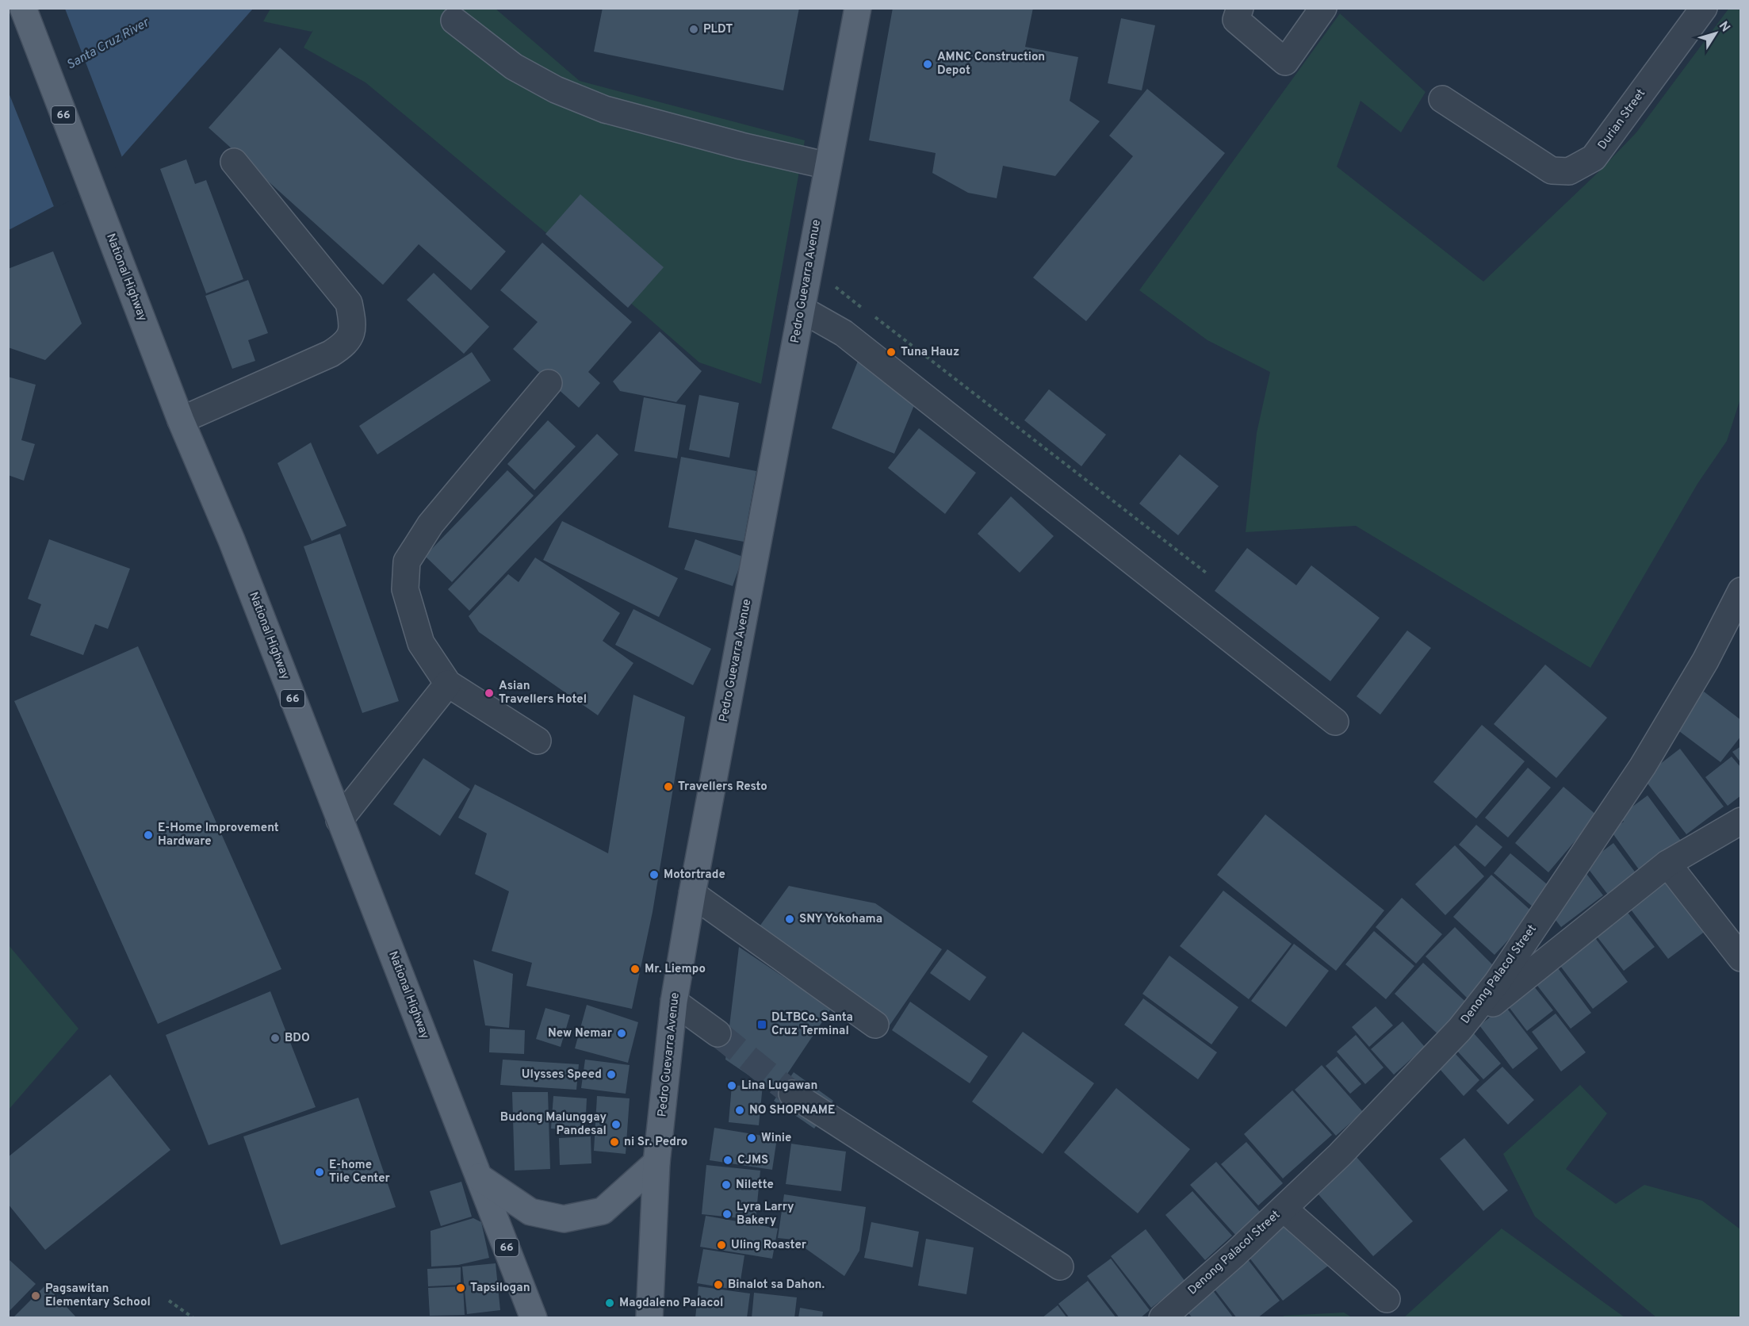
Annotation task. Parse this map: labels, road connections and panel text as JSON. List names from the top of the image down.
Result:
{
  "streets": {
    "main road": ["66", "National Highway", "Pedro Guevarra Avenue"],
    "street": ["Durian Street", "Denong Palacol Street"]
  },
  "water": ["Santa Cruz River"],
  "places": {
    "other": [
      "PLDT",
      "AMNC Construction Depot",
      "Tuna Hauz",
      "Asian Travellers Hotel",
      "Travellers Resto",
      "E-Home Improvement Hardware",
      "Motortrade",
      "SNY Yokohama",
      "Mr. Liempo",
      "New Nemar",
      "BDO",
      "Ulysses Speed",
      "Lina Lugawan",
      "NO SHOPNAME",
      "Budong Malunggay Pandesal",
      "Winie",
      "ni Sr. Pedro",
      "CJMS",
      "E-home Tile Center",
      "Nilette",
      "Lyra Larry Bakery",
      "Uling Roaster",
      "Binalot sa Dahon.",
      "Tapsilogan",
      "Pagsawitan Elementary School",
      "Magdaleno Palacol"
    ],
    "transit": ["DLTBCo. Santa Cruz Terminal"]
  },
  "north": "top right"
}
